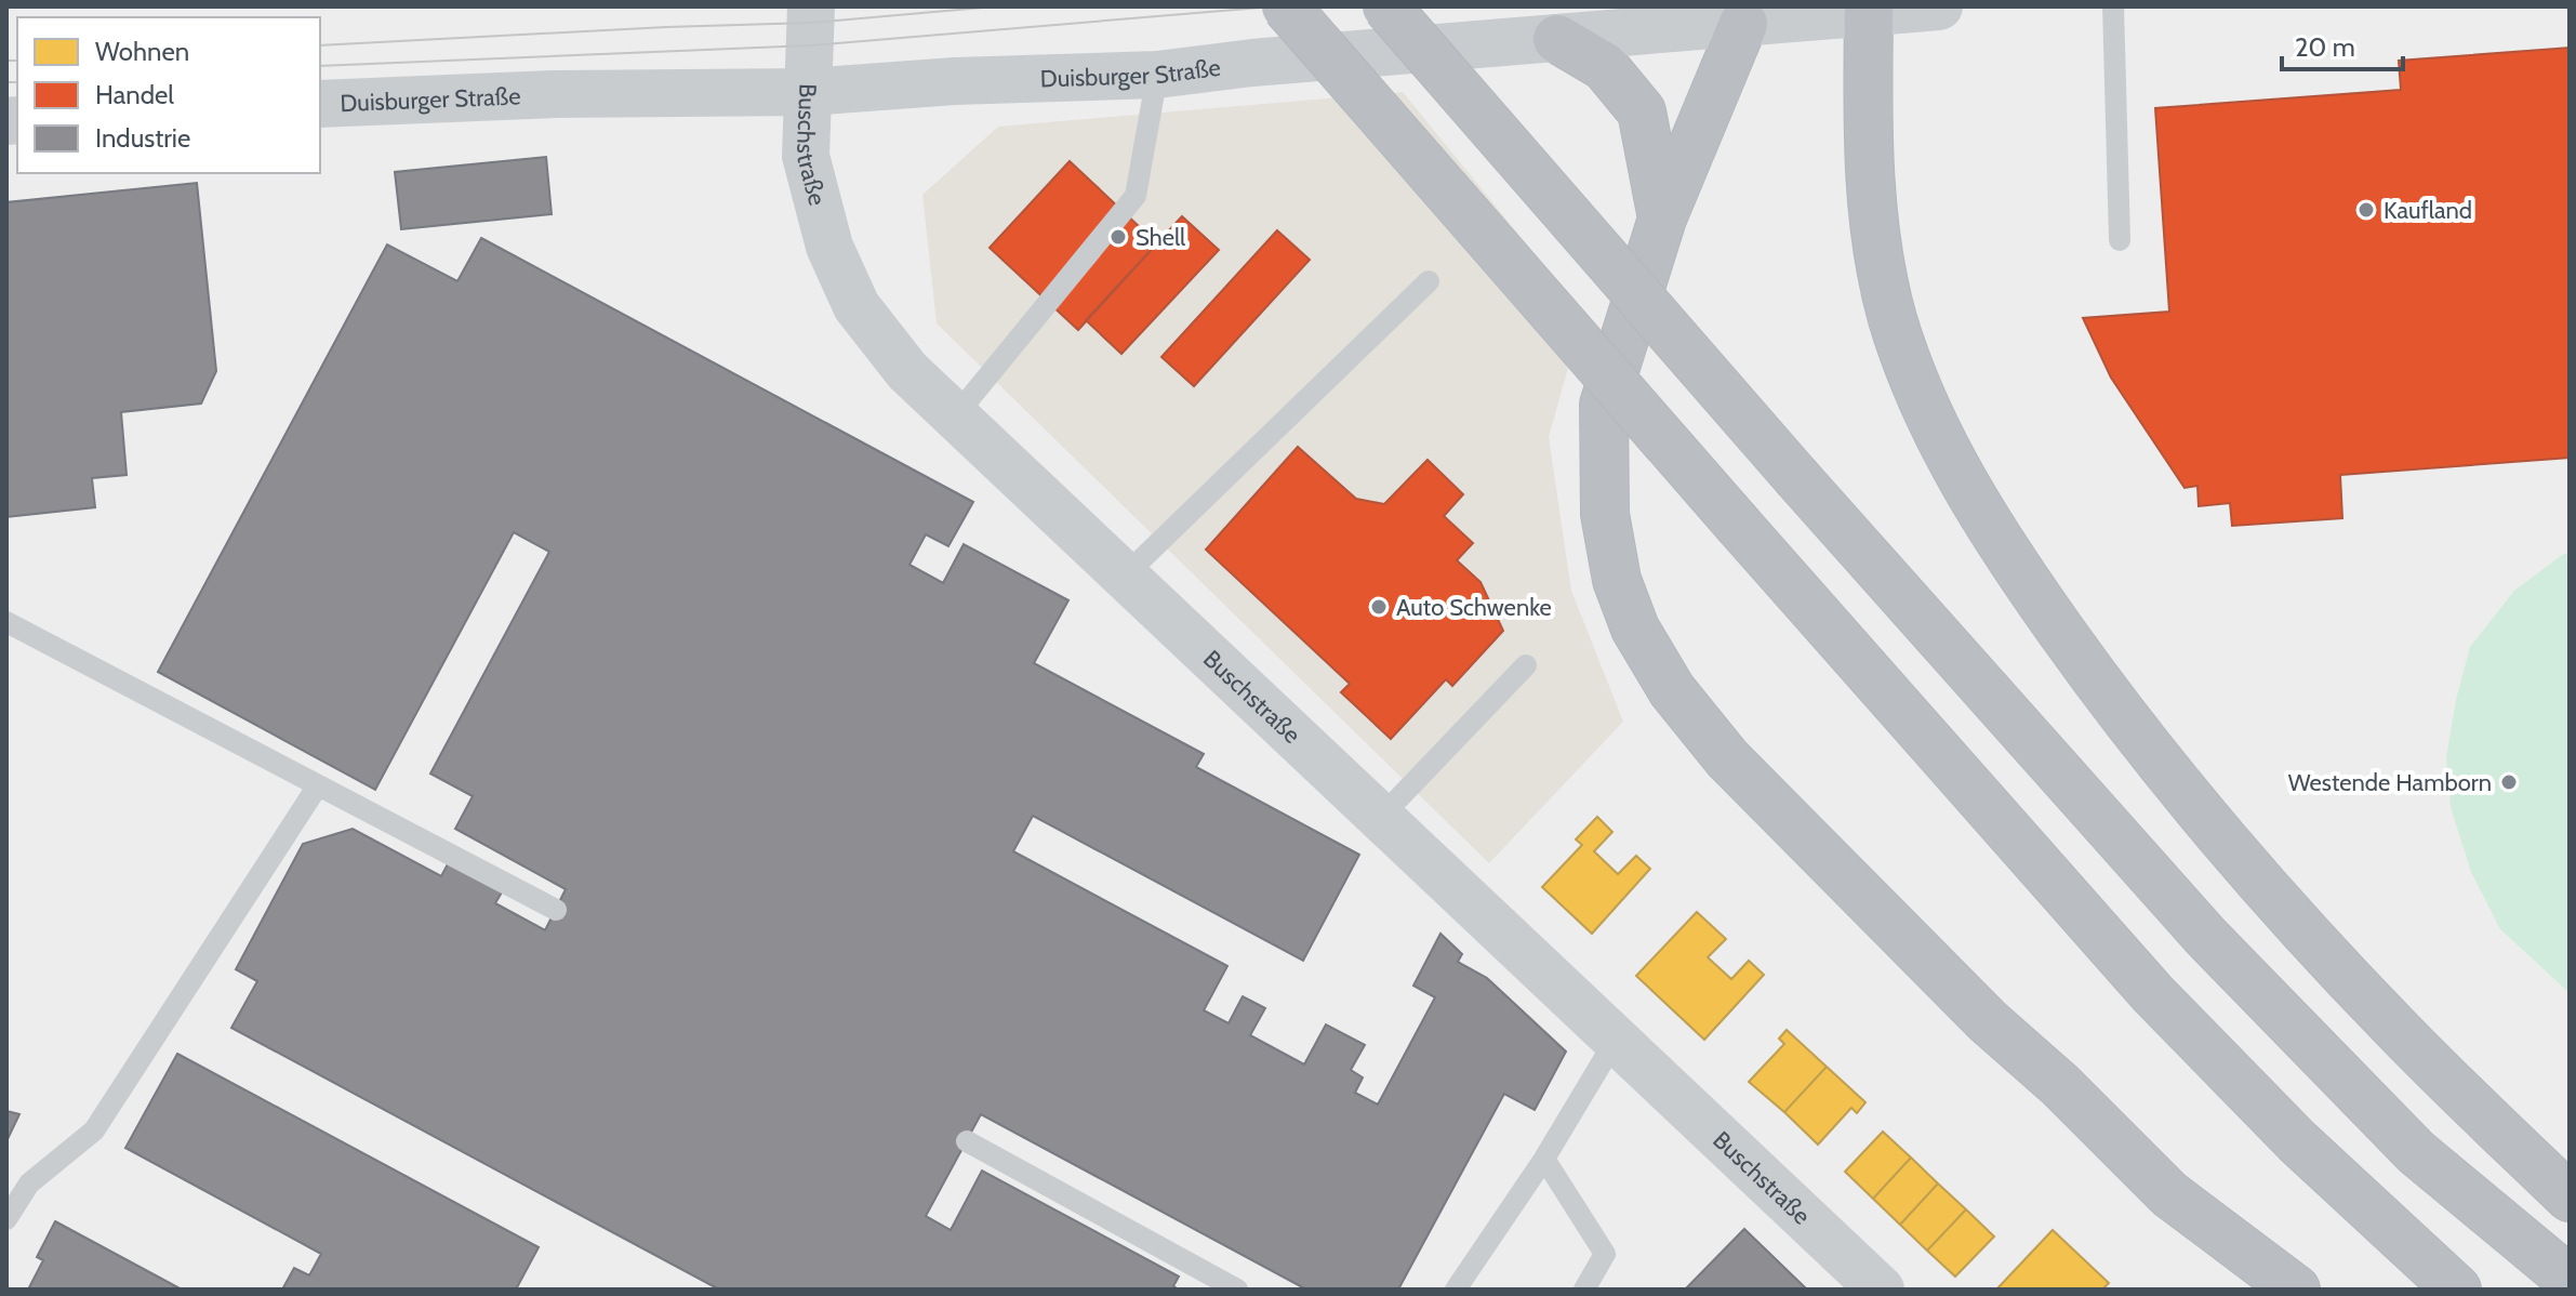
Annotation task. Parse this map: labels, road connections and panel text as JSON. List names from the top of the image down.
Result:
{
  "streets": {
    "street": ["Duisburger Straße", "Buschstraße"]
  },
  "crossings": [
    ["Duisburger Straße", "Buschstraße"]
  ],
  "places": [
    "Kaufland",
    "Shell",
    "Auto Schwenke",
    "Westende Hamborn"
  ],
  "legend": ["Wohnen", "Handel", "Industrie"],
  "scale_bar": "20 m"
}
